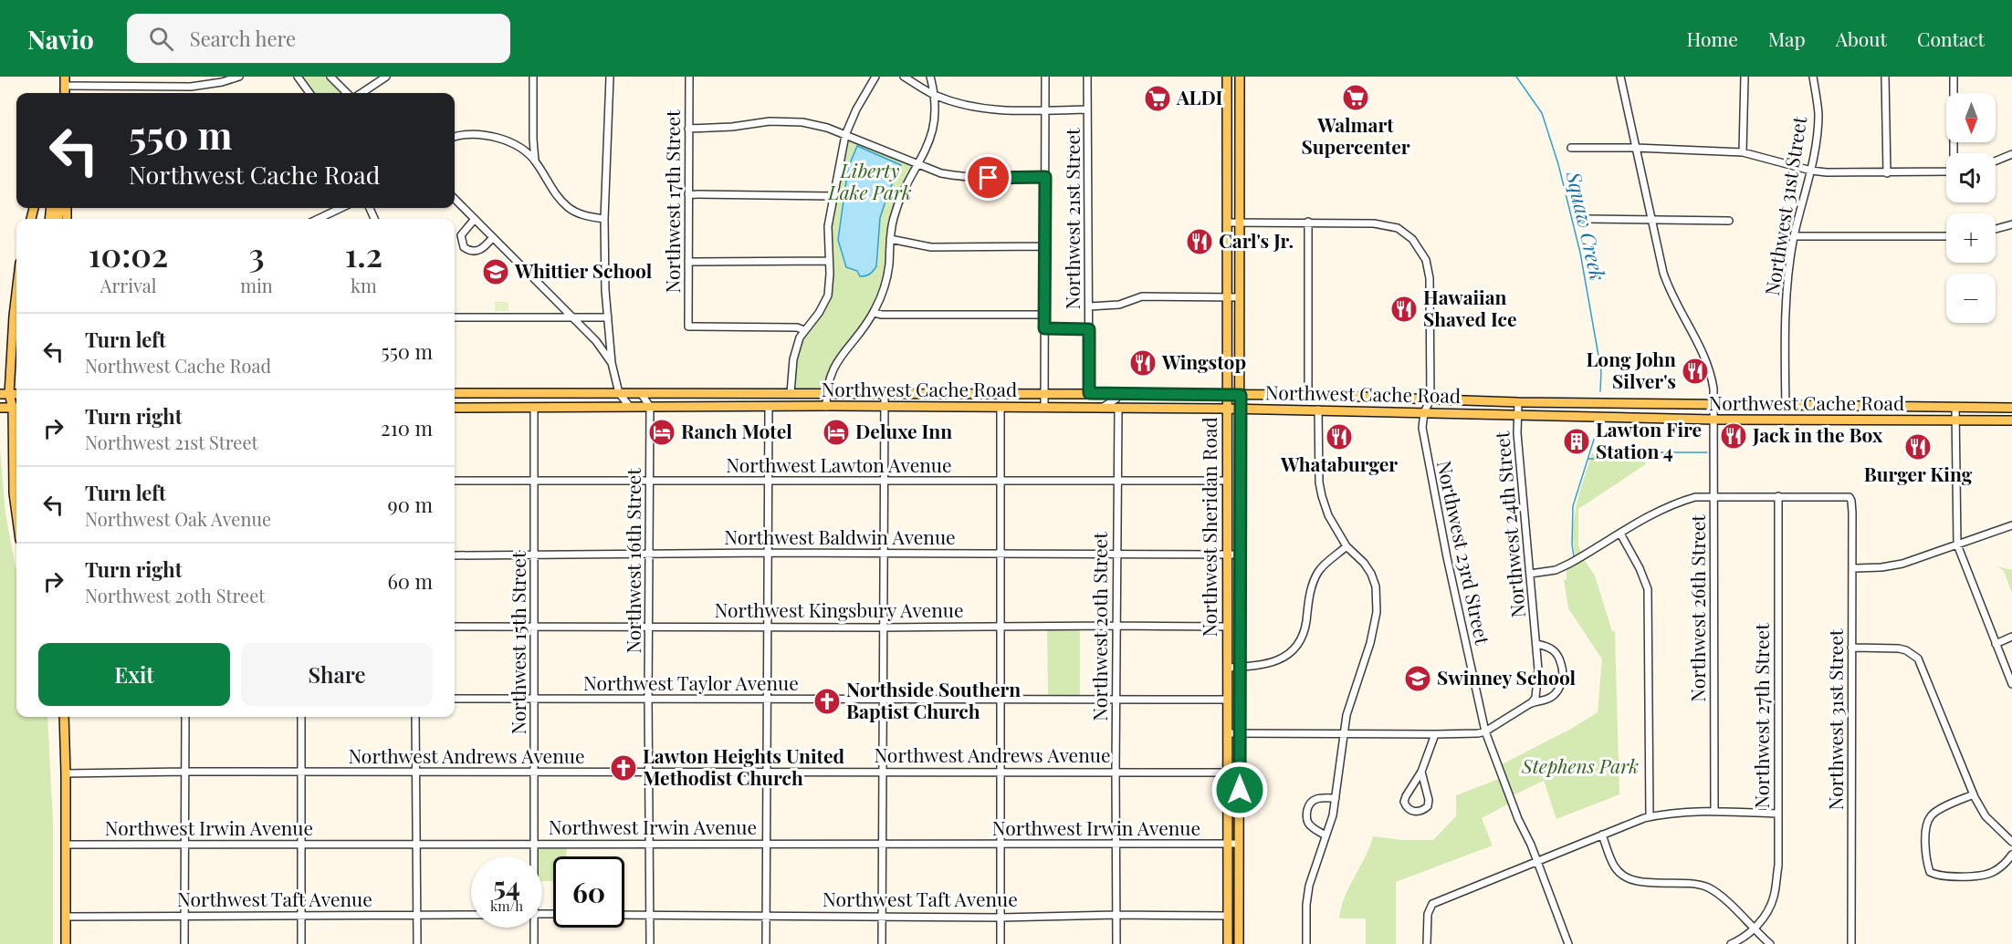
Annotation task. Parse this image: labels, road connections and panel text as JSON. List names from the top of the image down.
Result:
{
  "streets": {
    "main road": ["Northwest Cache Road", "Northwest Sheridan Road"],
    "street": [
      "Northwest 17th Street",
      "Northwest 31st Street",
      "Northwest 21st Street",
      "Northwest Lawton Avenue",
      "Northwest 24th Street",
      "Northwest Baldwin Avenue",
      "Northwest 23rd Street",
      "Northwest 16th Street",
      "Northwest 26th Street",
      "Northwest Kingsbury Avenue",
      "Northwest 20th Street",
      "Northwest 15th Street",
      "Northwest Taylor Avenue",
      "Northwest 27th Street",
      "Northwest Andrews Avenue",
      "Northwest Irwin Avenue",
      "Northwest Taft Avenue"
    ]
  },
  "crossings": [
    ["Northwest 31st Street", "Northwest Cache Road"],
    ["Northwest 31st Street", "Northwest 27th Street"],
    ["Northwest 21st Street", "Northwest Cache Road"],
    ["Northwest Cache Road", "Northwest 24th Street"],
    ["Northwest Cache Road", "Northwest Sheridan Road"],
    ["Northwest Cache Road", "Northwest 23rd Street"],
    ["Northwest Cache Road", "Northwest 16th Street"],
    ["Northwest Cache Road", "Northwest 26th Street"],
    ["Northwest Cache Road", "Northwest 20th Street"],
    ["Northwest Cache Road", "Northwest 15th Street"],
    ["Northwest Lawton Avenue", "Northwest Sheridan Road"],
    ["Northwest Lawton Avenue", "Northwest 16th Street"],
    ["Northwest Lawton Avenue", "Northwest 20th Street"],
    ["Northwest Lawton Avenue", "Northwest 15th Street"],
    ["Northwest 24th Street", "Northwest 23rd Street"],
    ["Northwest Sheridan Road", "Northwest Baldwin Avenue"],
    ["Northwest Sheridan Road", "Northwest Kingsbury Avenue"],
    ["Northwest Sheridan Road", "Northwest Taylor Avenue"],
    ["Northwest Sheridan Road", "Northwest Andrews Avenue"],
    ["Northwest Sheridan Road", "Northwest Irwin Avenue"],
    ["Northwest Sheridan Road", "Northwest Taft Avenue"],
    ["Northwest Baldwin Avenue", "Northwest 16th Street"],
    ["Northwest Baldwin Avenue", "Northwest 20th Street"],
    ["Northwest Baldwin Avenue", "Northwest 15th Street"],
    ["Northwest 16th Street", "Northwest Kingsbury Avenue"],
    ["Northwest 16th Street", "Northwest Taylor Avenue"],
    ["Northwest 16th Street", "Northwest Andrews Avenue"],
    ["Northwest 16th Street", "Northwest Irwin Avenue"],
    ["Northwest 16th Street", "Northwest Taft Avenue"],
    ["Northwest Kingsbury Avenue", "Northwest 20th Street"],
    ["Northwest Kingsbury Avenue", "Northwest 15th Street"],
    ["Northwest 20th Street", "Northwest Taylor Avenue"],
    ["Northwest 20th Street", "Northwest Andrews Avenue"],
    ["Northwest 20th Street", "Northwest Irwin Avenue"],
    ["Northwest 20th Street", "Northwest Taft Avenue"],
    ["Northwest 15th Street", "Northwest Taylor Avenue"],
    ["Northwest 15th Street", "Northwest Andrews Avenue"],
    ["Northwest 15th Street", "Northwest Irwin Avenue"]
  ],
  "water": ["Squaw Creek"],
  "parks": ["Liberty Lake Park", "Stephens Park"],
  "places": {
    "supermarket": ["Walmart Supercenter", "ALDI"],
    "restaurant": [
      "Carl's Jr.",
      "Hawaiian Shaved Ice",
      "Wingstop",
      "Long John Silver's",
      "Jack in the Box",
      "Whataburger",
      "Burger King"
    ],
    "school or university": ["Whittier School", "Swinney School"],
    "hotel": ["Ranch Motel", "Deluxe Inn"],
    "building": ["Lawton Fire Station 4"],
    "church": ["Northside Southern Baptist Church", "Lawton Heights United Methodist Church"]
  },
  "north": "bottom",
  "page": {
    "header": "Navio",
    "search": "Search here",
    "nav": [
      "Home",
      "Map",
      "About",
      "Contact"
    ],
    "map_buttons": ["+", "−"],
    "turn": ["550 m", "Northwest Cache Road"],
    "eta": [
      "10:02",
      "Arrival",
      "3",
      "min",
      "1.2",
      "km"
    ],
    "list": [
      {
        "name": "Turn left",
        "note": "Northwest Cache Road",
        "value": "550 m"
      },
      {
        "name": "Turn right",
        "note": "Northwest 21st Street",
        "value": "210 m"
      },
      {
        "name": "Turn left",
        "note": "Northwest Oak Avenue",
        "value": "90 m"
      },
      {
        "name": "Turn right",
        "note": "Northwest 20th Street",
        "value": "60 m"
      }
    ],
    "buttons": ["Exit", "Share"],
    "speed": "54 km/h",
    "limit": "60"
  }
}
